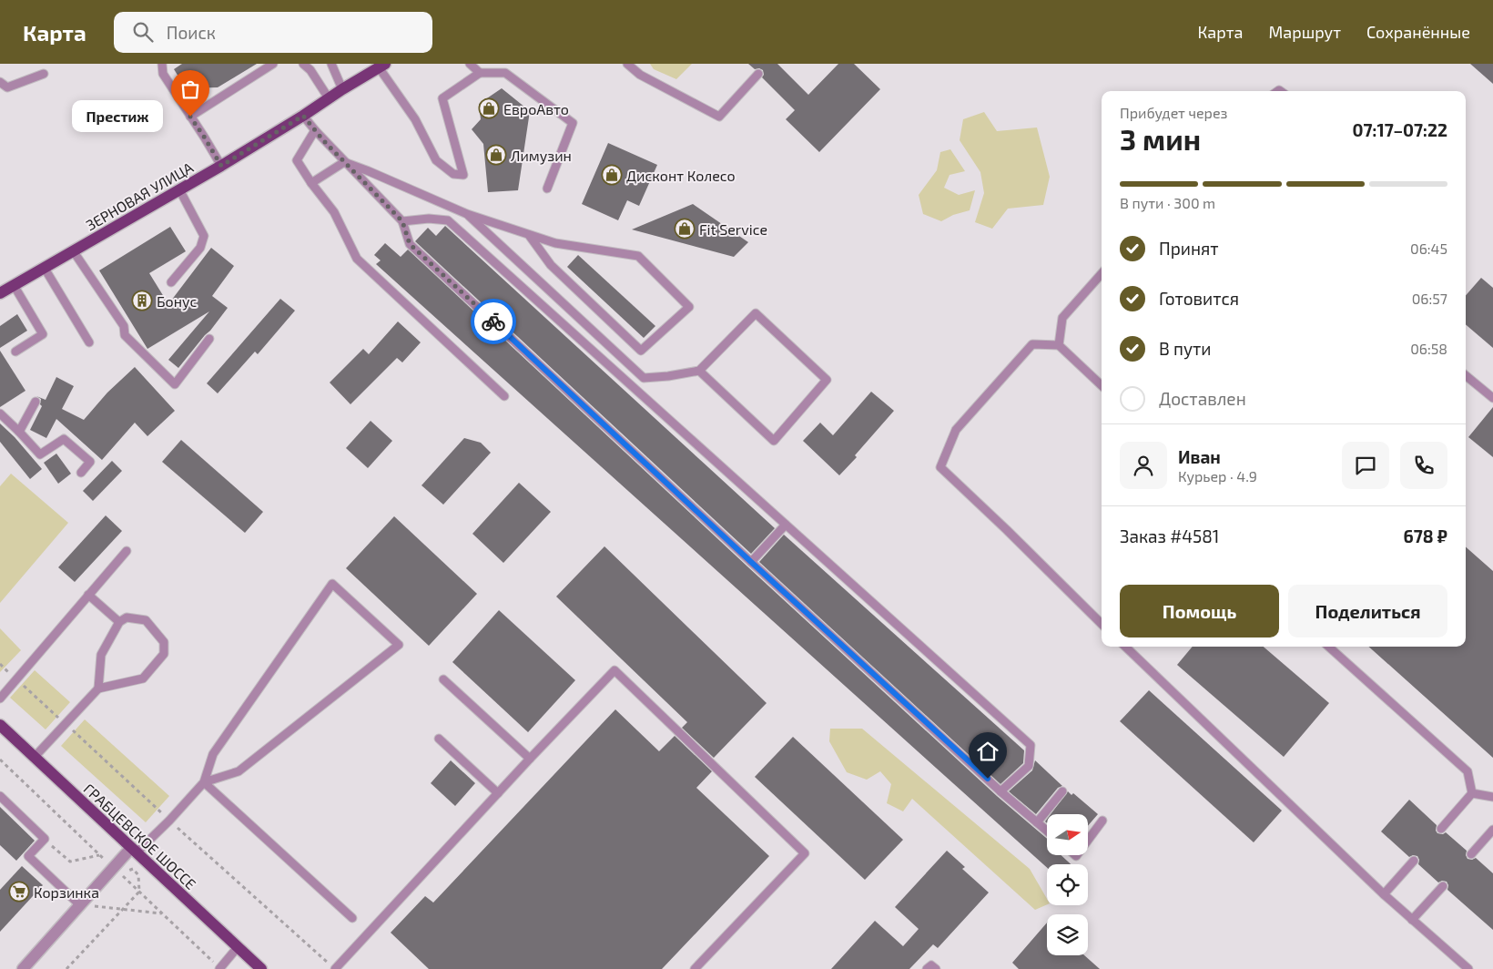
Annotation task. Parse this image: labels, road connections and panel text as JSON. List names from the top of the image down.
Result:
{
  "streets": {
    "main road": ["ЗЕРНОВАЯ УЛИЦА", "ГРАБЦЕВСКОЕ ШОССЕ"]
  },
  "places": {
    "shop": [
      "ЕвроАвто",
      "Лимузин",
      "Дисконт Колесо",
      "Fit Service"
    ],
    "other": ["Престиж"],
    "building": ["Бонус"],
    "supermarket": ["Корзинка"]
  },
  "north": "right",
  "page": {
    "header": "Карта",
    "search": "Поиск",
    "nav": ["Карта", "Маршрут", "Сохранённые"],
    "heading": ["3 мин", "Прибудет через", "07:17–07:22"],
    "panel": [
      "Иван",
      "Курьер · 4.9",
      "Заказ #4581",
      "678 ₽"
    ],
    "bubble": "Престиж",
    "bar": "В пути · 300 m",
    "list": [
      ["Принят", "06:45"],
      ["Готовится", "06:57"],
      ["В пути", "06:58"],
      "Доставлен"
    ],
    "buttons": ["Помощь", "Поделиться"]
  }
}
